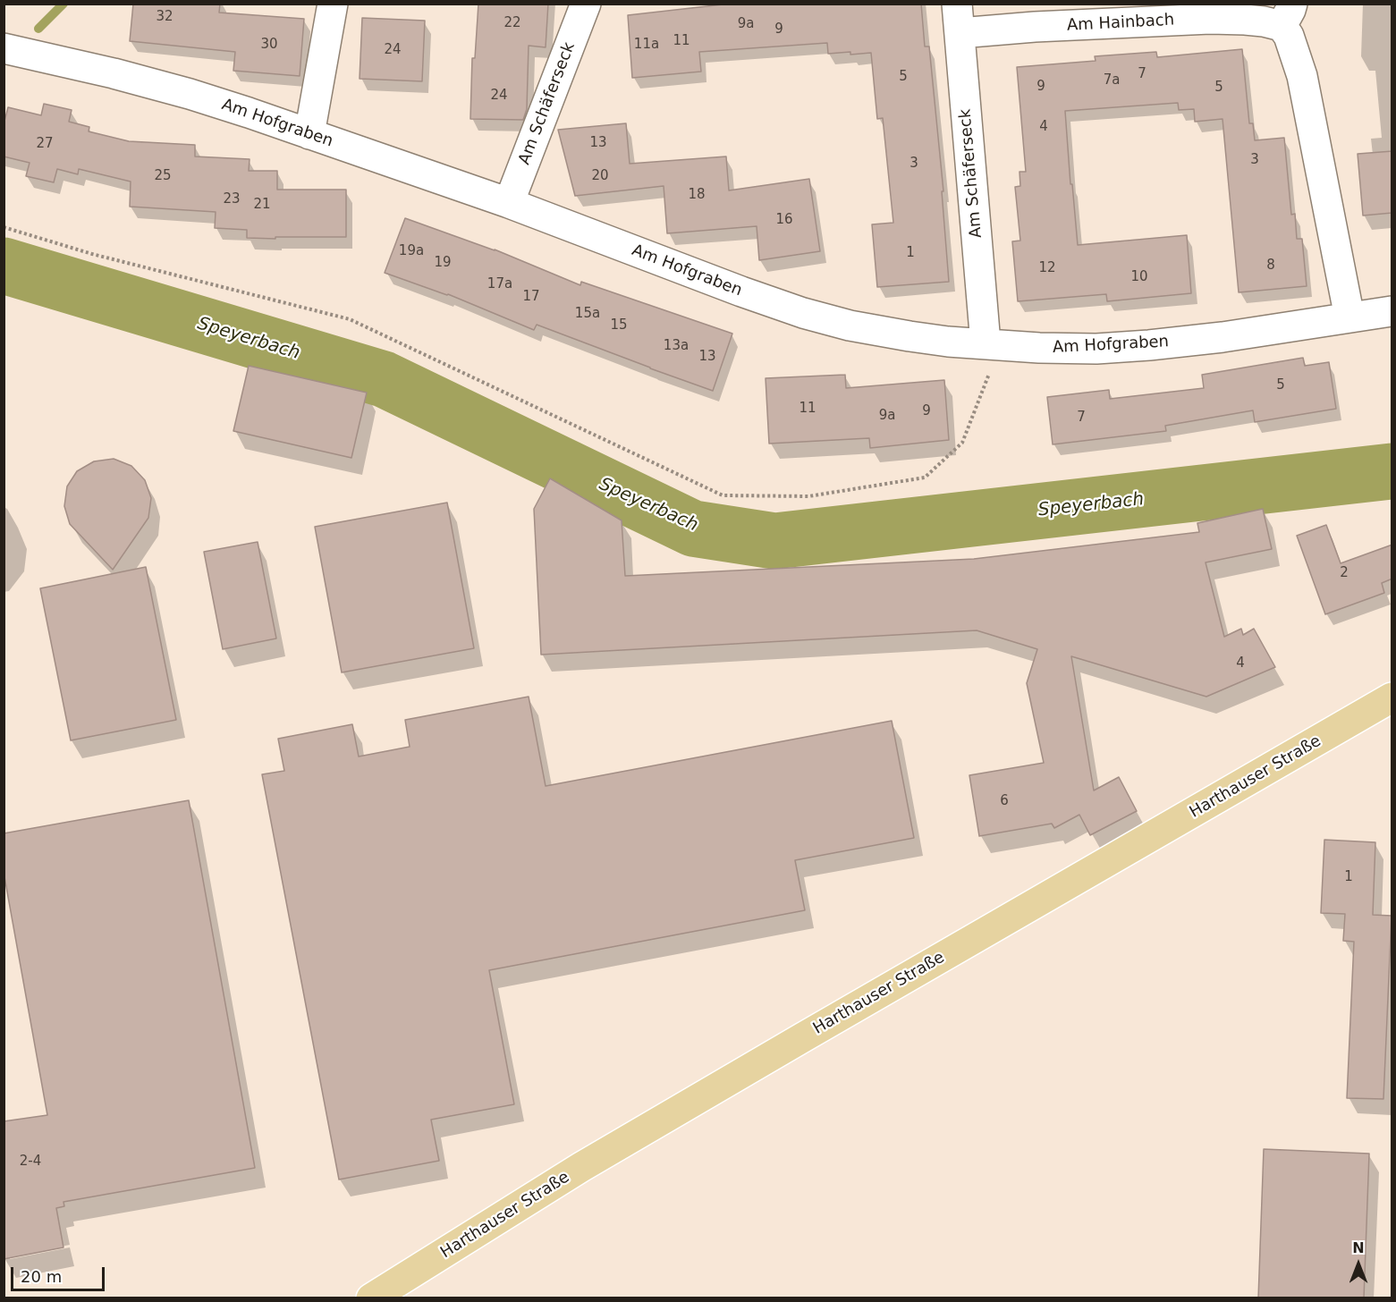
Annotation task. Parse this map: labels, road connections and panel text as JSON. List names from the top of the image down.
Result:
{
  "streets": {
    "main road": ["Harthauser Straße"],
    "street": ["Am Hainbach", "Am Schäferseck", "Am Hofgraben"]
  },
  "crossings": [
    ["Am Hainbach", "Am Schäferseck"],
    ["Am Hainbach", "Am Hofgraben"],
    ["Am Schäferseck", "Am Hofgraben"]
  ],
  "water": ["Speyerbach"],
  "house_numbers": [
    "32",
    "22",
    "9a",
    "9",
    "11",
    "30",
    "11a",
    "24",
    "7",
    "5",
    "7a",
    "9",
    "5",
    "24",
    "4",
    "13",
    "27",
    "3",
    "3",
    "25",
    "20",
    "18",
    "23",
    "21",
    "16",
    "19a",
    "1",
    "19",
    "8",
    "12",
    "10",
    "17a",
    "17",
    "15a",
    "15",
    "13a",
    "13",
    "5",
    "11",
    "9",
    "9a",
    "7",
    "2",
    "4",
    "6",
    "1",
    "2-4"
  ],
  "scale_bar": "20 m",
  "north": "top"
}
